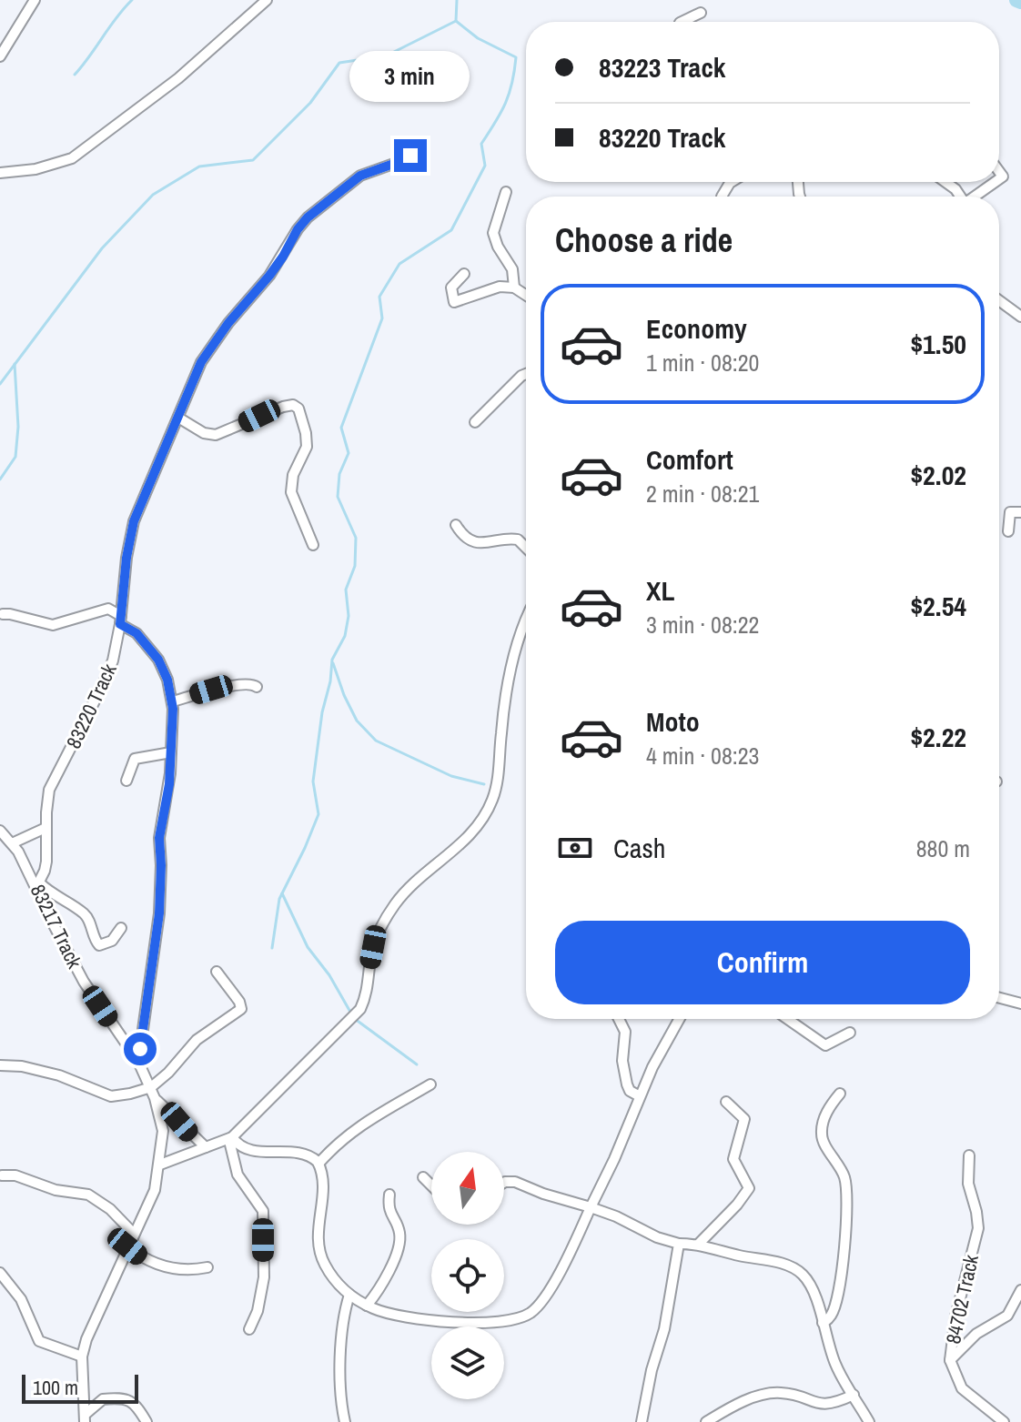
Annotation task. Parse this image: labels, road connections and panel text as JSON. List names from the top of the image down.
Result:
{
  "streets": {
    "street": ["83220 Track", "83217 Track", "84702 Track"]
  },
  "crossings": [
    ["83220 Track", "83217 Track"]
  ],
  "scale_bar": "100 m",
  "north": "top",
  "page": {
    "banner": ["83223 Track", "83220 Track"],
    "bubble": "3 min",
    "heading": "Choose a ride",
    "list": [
      {
        "name": "Economy",
        "note": "1 min · 08:20",
        "value": "$1.50"
      },
      {
        "name": "Comfort",
        "note": "2 min · 08:21",
        "value": "$2.02"
      },
      {
        "name": "XL",
        "note": "3 min · 08:22",
        "value": "$2.54"
      },
      {
        "name": "Moto",
        "note": "4 min · 08:23",
        "value": "$2.22"
      }
    ],
    "pay": ["Cash", "880 m"],
    "buttons": "Confirm",
    "scale": "100 m"
  }
}
